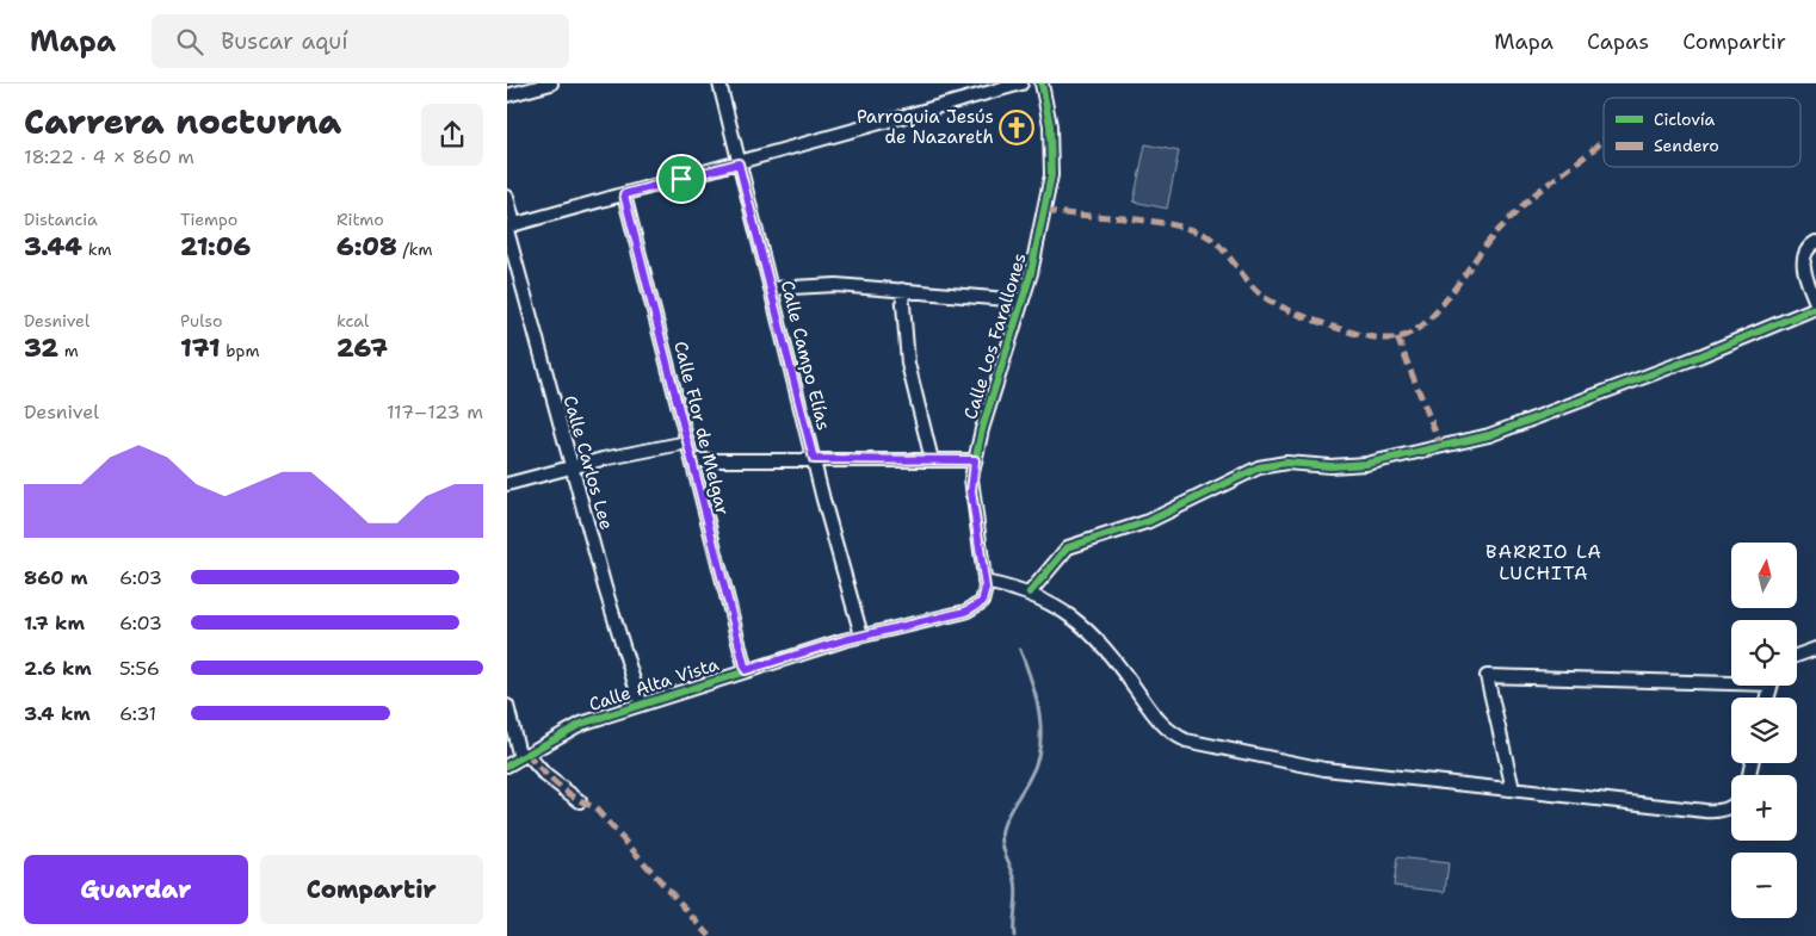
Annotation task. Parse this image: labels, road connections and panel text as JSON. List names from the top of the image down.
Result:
{
  "streets": {
    "street": [
      "Calle Los Farallones",
      "Calle Campo Elías",
      "Calle Flor de Melgar",
      "Calle Carlos Lee",
      "Calle Alta Vista"
    ]
  },
  "crossings": [
    ["Calle Los Farallones", "Calle Alta Vista"],
    ["Calle Campo Elías", "Calle Alta Vista"],
    ["Calle Flor de Melgar", "Calle Alta Vista"],
    ["Calle Carlos Lee", "Calle Alta Vista"]
  ],
  "districts": ["BARRIO LA LUCHITA"],
  "places": {
    "church": ["Parroquia Jesús de Nazareth"]
  },
  "legend": ["Ciclovía", "Sendero"],
  "north": "top",
  "page": {
    "header": "Mapa",
    "search": "Buscar aquí",
    "nav": ["Mapa", "Capas", "Compartir"],
    "heading": ["Carrera nocturna", "18:22 · 4 × 860 m"],
    "stats": [
      ["Distancia", "3.44 km"],
      ["Tiempo", "21:06"],
      ["Ritmo", "6:08 /km"],
      ["Desnivel", "32 m"],
      ["Pulso", "171 bpm"],
      ["kcal", "267"]
    ],
    "chart": ["Desnivel", "117–123 m"],
    "map_buttons": ["+", "−"],
    "list": [
      {
        "name": "860 m",
        "note": "6:03"
      },
      {
        "name": "1.7 km",
        "note": "6:03"
      },
      {
        "name": "2.6 km",
        "note": "5:56"
      },
      {
        "name": "3.4 km",
        "note": "6:31"
      }
    ],
    "buttons": ["Guardar", "Compartir"]
  }
}
